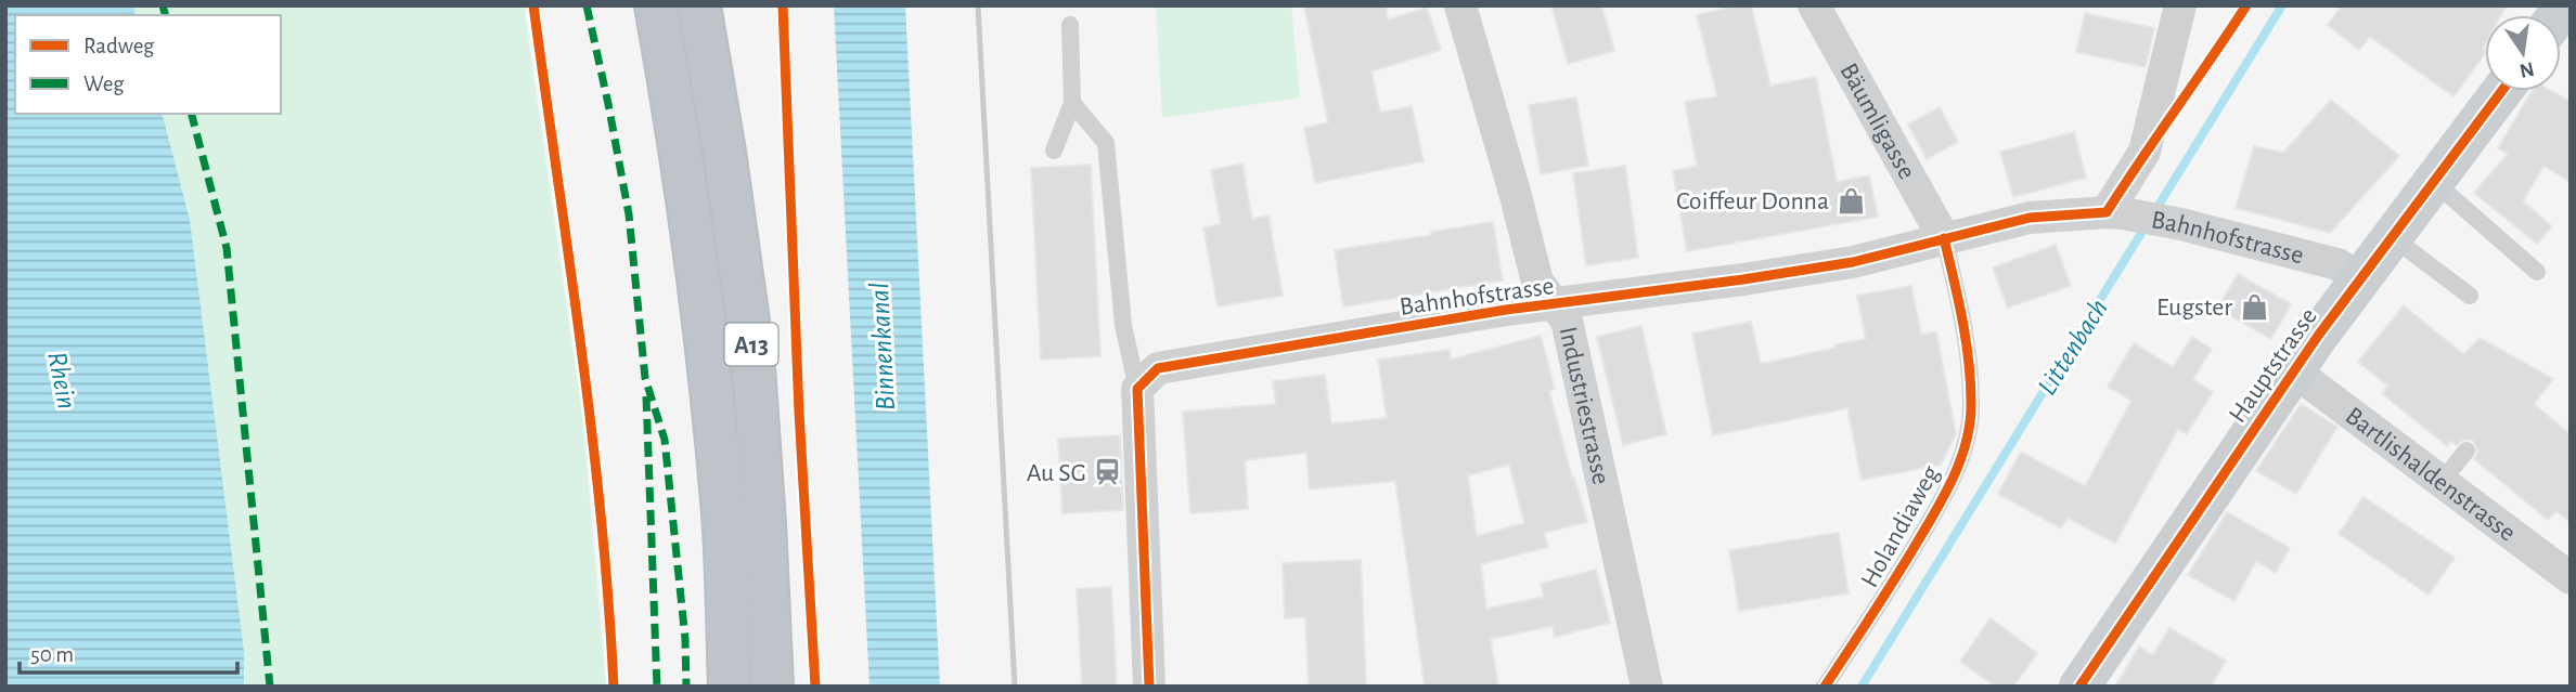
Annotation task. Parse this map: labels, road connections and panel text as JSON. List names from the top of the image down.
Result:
{
  "streets": {
    "highway": ["A13"],
    "main road": ["Hauptstrasse"],
    "street": [
      "Bäumligasse",
      "Bahnhofstrasse",
      "Industriestrasse",
      "Bartlishaldenstrasse"
    ],
    "lane": ["Holandiaweg"]
  },
  "crossings": [
    ["Bäumligasse", "Bahnhofstrasse"],
    ["Bäumligasse", "Holandiaweg"],
    ["Bahnhofstrasse", "Hauptstrasse"],
    ["Bahnhofstrasse", "Industriestrasse"],
    ["Bahnhofstrasse", "Holandiaweg"],
    ["Hauptstrasse", "Bartlishaldenstrasse"]
  ],
  "water": ["Binnenkanal", "Littenbach", "Rhein"],
  "places": {
    "shop": ["Coiffeur Donna", "Eugster"],
    "station": ["Au SG"]
  },
  "legend": ["Radweg", "Weg"],
  "scale_bar": "50 m",
  "north": "bottom"
}
